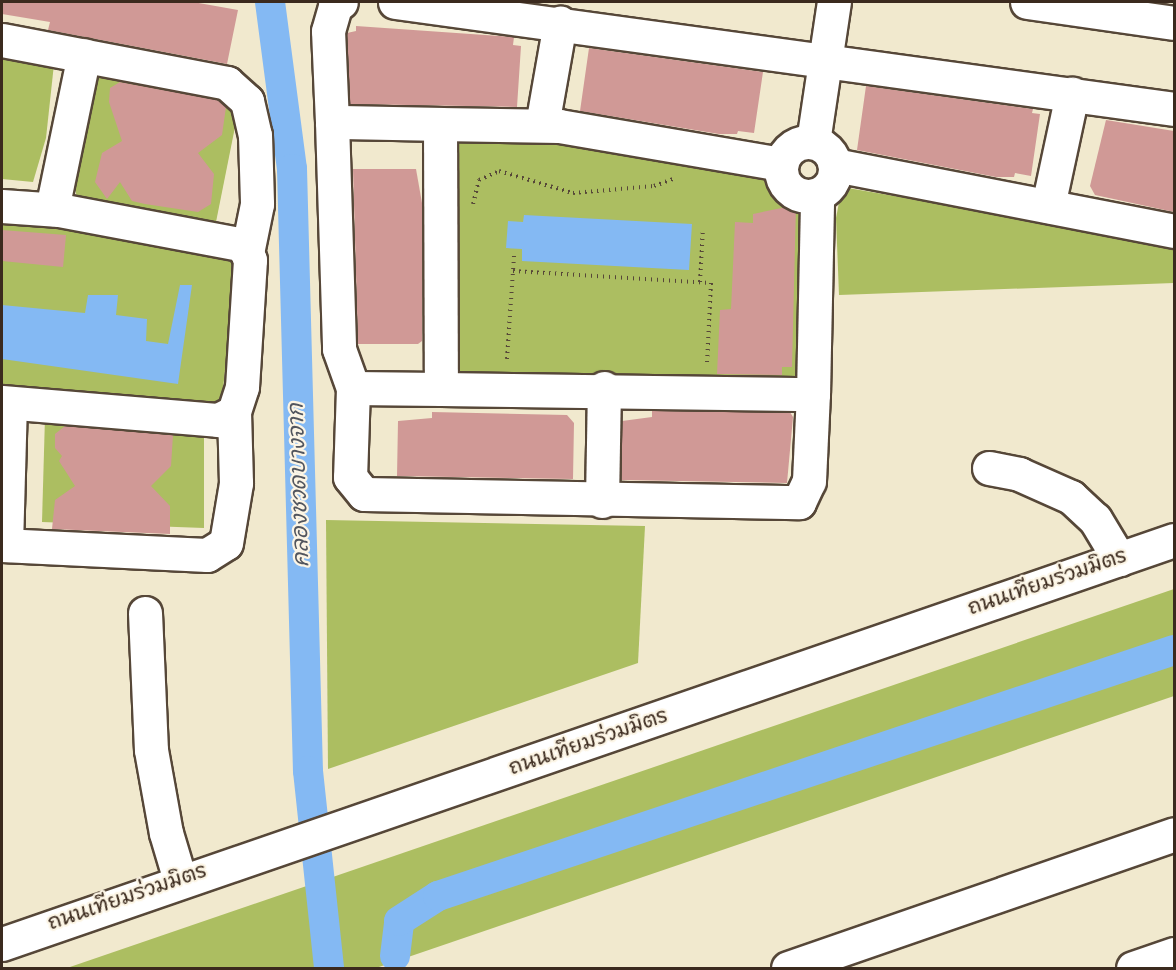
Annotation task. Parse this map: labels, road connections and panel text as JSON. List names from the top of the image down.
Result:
{
  "streets": {
    "street": ["ถนนเทียมร่วมมิตร"]
  },
  "water": ["คลองชวดบางจาก"]
}
